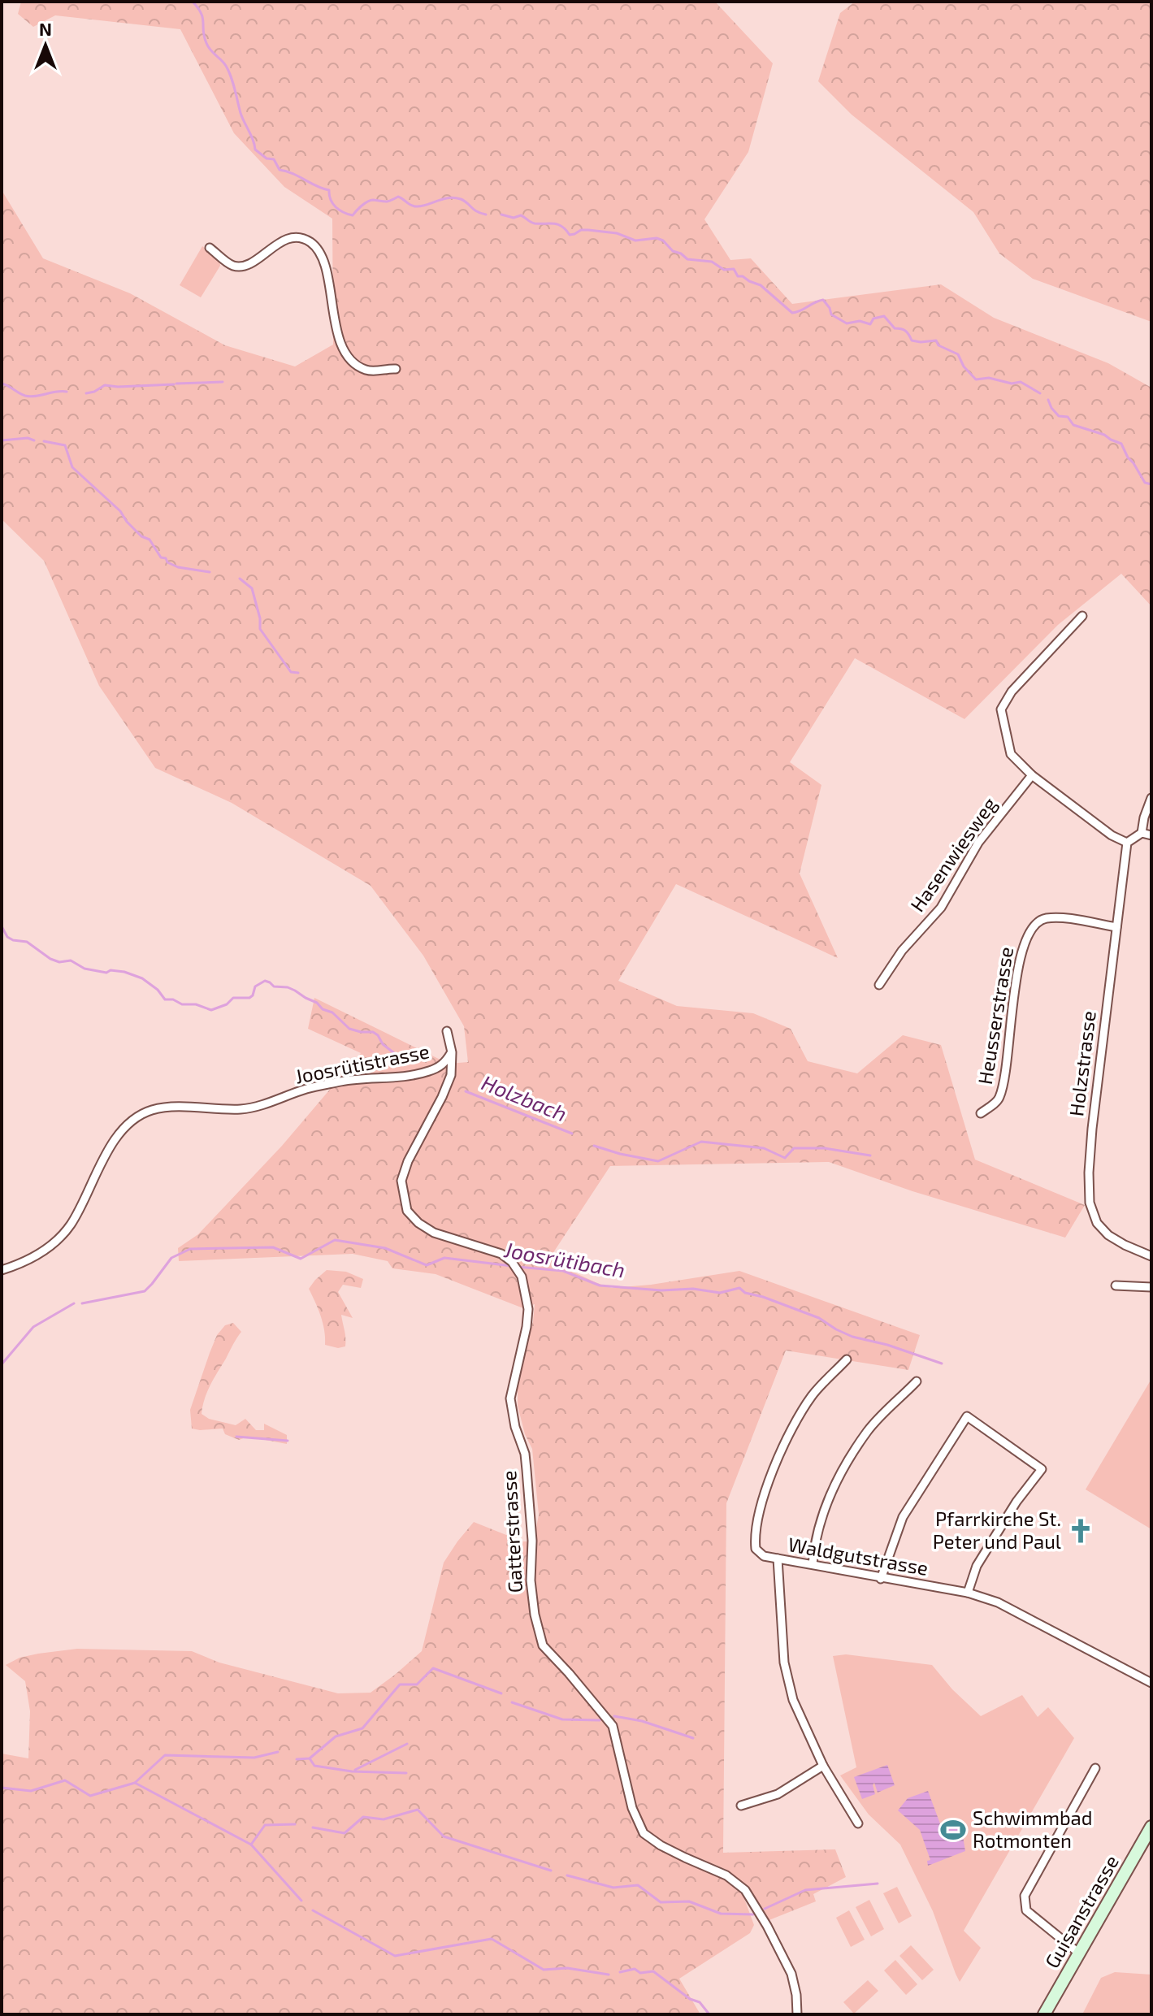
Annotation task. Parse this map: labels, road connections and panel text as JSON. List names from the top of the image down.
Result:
{
  "streets": {
    "street": [
      "Hasenwiesweg",
      "Heusserstrasse",
      "Holzstrasse",
      "Joosrütistrasse",
      "Gatterstrasse",
      "Waldgutstrasse",
      "Guisanstrasse"
    ]
  },
  "crossings": [
    ["Heusserstrasse", "Holzstrasse"],
    ["Joosrütistrasse", "Gatterstrasse"]
  ],
  "water": ["Holzbach", "Joosrütibach"],
  "places": {
    "church": ["Pfarrkirche St. Peter und Paul"],
    "sports": ["Schwimmbad Rotmonten"]
  },
  "north": "top"
}
